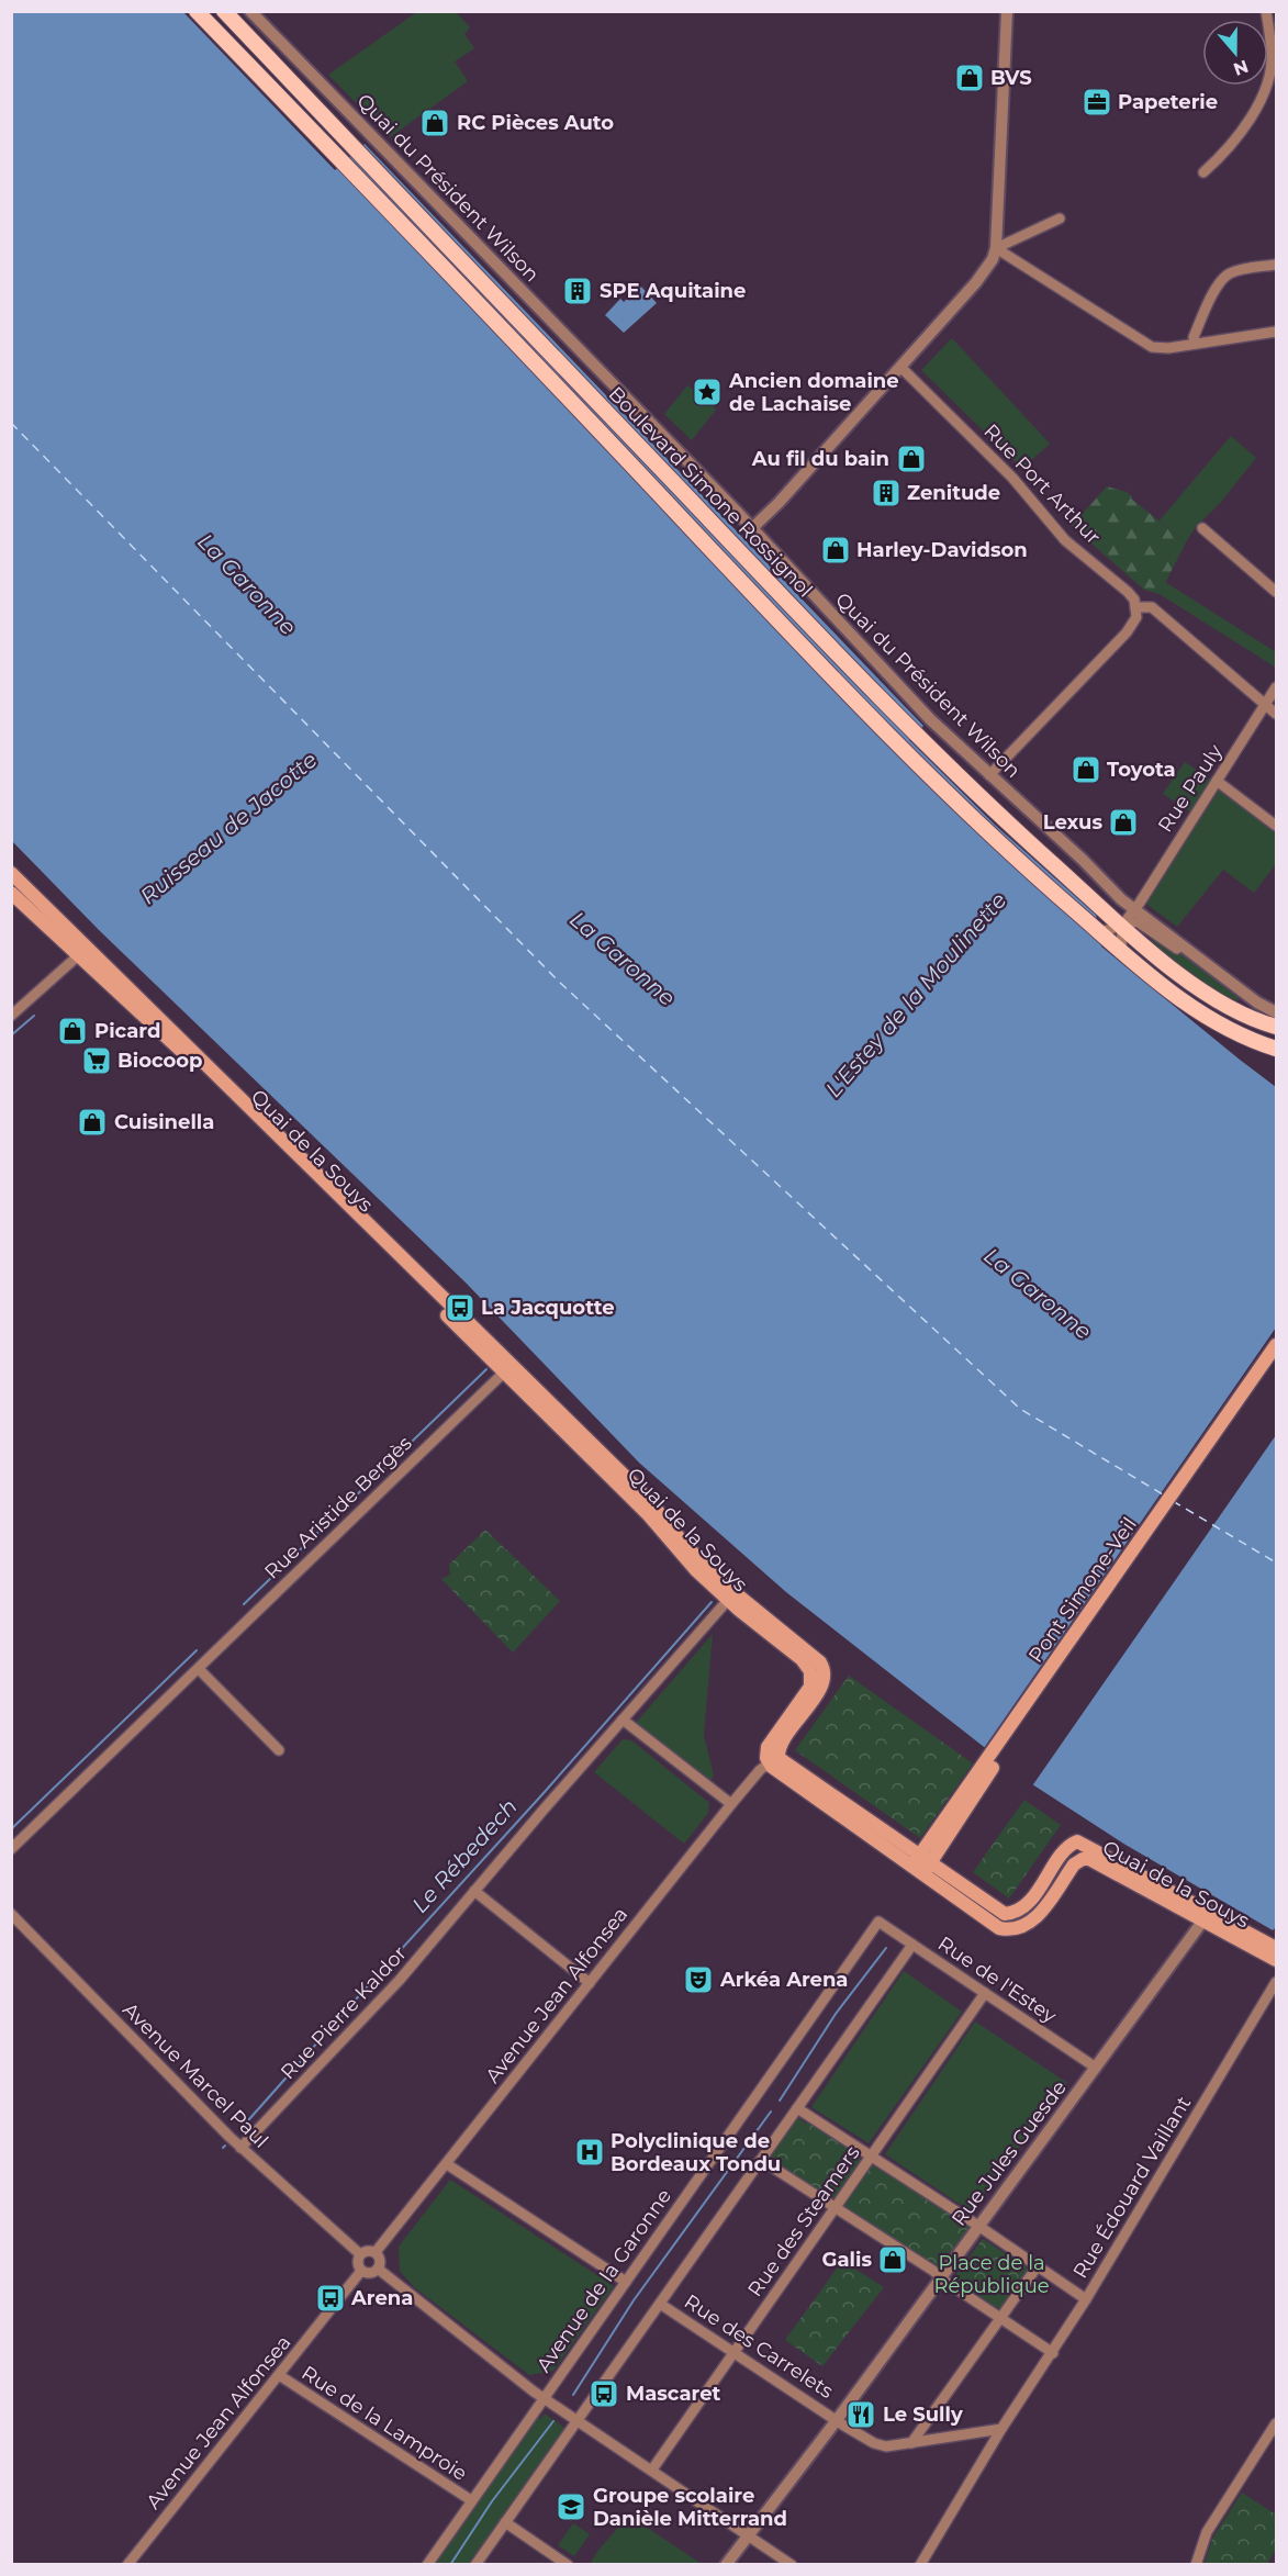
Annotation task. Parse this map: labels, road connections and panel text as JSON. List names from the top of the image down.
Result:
{
  "streets": {
    "main road": ["Boulevard Simone Rossignol", "Quai de la Souys", "Pont Simone-Veil"],
    "street": [
      "Quai du Président Wilson",
      "Rue Port Arthur",
      "Rue Pauly",
      "Rue Aristide Bergès",
      "Rue de l'Estey",
      "Avenue Jean Alfonsea",
      "Rue Pierre Kaldor",
      "Avenue Marcel Paul",
      "Rue Jules Guesde",
      "Rue Édouard Vaillant",
      "Rue des Steamers",
      "Avenue de la Garonne",
      "Rue des Carrelets",
      "Rue de la Lamproie"
    ]
  },
  "crossings": [
    ["Quai du Président Wilson", "Rue Pauly"],
    ["Boulevard Simone Rossignol", "Rue Pauly"],
    ["Quai de la Souys", "Rue Aristide Bergès"],
    ["Quai de la Souys", "Pont Simone-Veil"],
    ["Quai de la Souys", "Avenue Jean Alfonsea"],
    ["Quai de la Souys", "Rue Pierre Kaldor"],
    ["Quai de la Souys", "Rue Jules Guesde"],
    ["Rue de l'Estey", "Rue Jules Guesde"],
    ["Rue de l'Estey", "Rue des Steamers"],
    ["Rue de l'Estey", "Avenue de la Garonne"],
    ["Avenue Jean Alfonsea", "Avenue Marcel Paul"],
    ["Avenue Jean Alfonsea", "Rue de la Lamproie"],
    ["Rue Pierre Kaldor", "Avenue Marcel Paul"],
    ["Rue Jules Guesde", "Rue des Carrelets"],
    ["Rue des Steamers", "Rue des Carrelets"],
    ["Avenue de la Garonne", "Rue de la Lamproie"]
  ],
  "water": [
    "La Garonne",
    "Ruisseau de Jacotte",
    "L'Estey de la Moulinette",
    "Le Rébedech"
  ],
  "parks": ["Place de la République"],
  "places": {
    "shop": [
      "BVS",
      "RC Pièces Auto",
      "Au fil du bain",
      "Harley-Davidson",
      "Toyota",
      "Lexus",
      "Picard",
      "Cuisinella",
      "Galis"
    ],
    "office": ["Papeterie"],
    "building": ["SPE Aquitaine", "Zenitude"],
    "place": ["Ancien domaine de Lachaise"],
    "supermarket": ["Biocoop"],
    "bus stop": ["La Jacquotte", "Arena", "Mascaret"],
    "theatre": ["Arkéa Arena"],
    "hospital": ["Polyclinique de Bordeaux Tondu"],
    "restaurant": ["Le Sully"],
    "school or university": ["Groupe scolaire Danièle Mitterrand"]
  },
  "north": "bottom"
}
